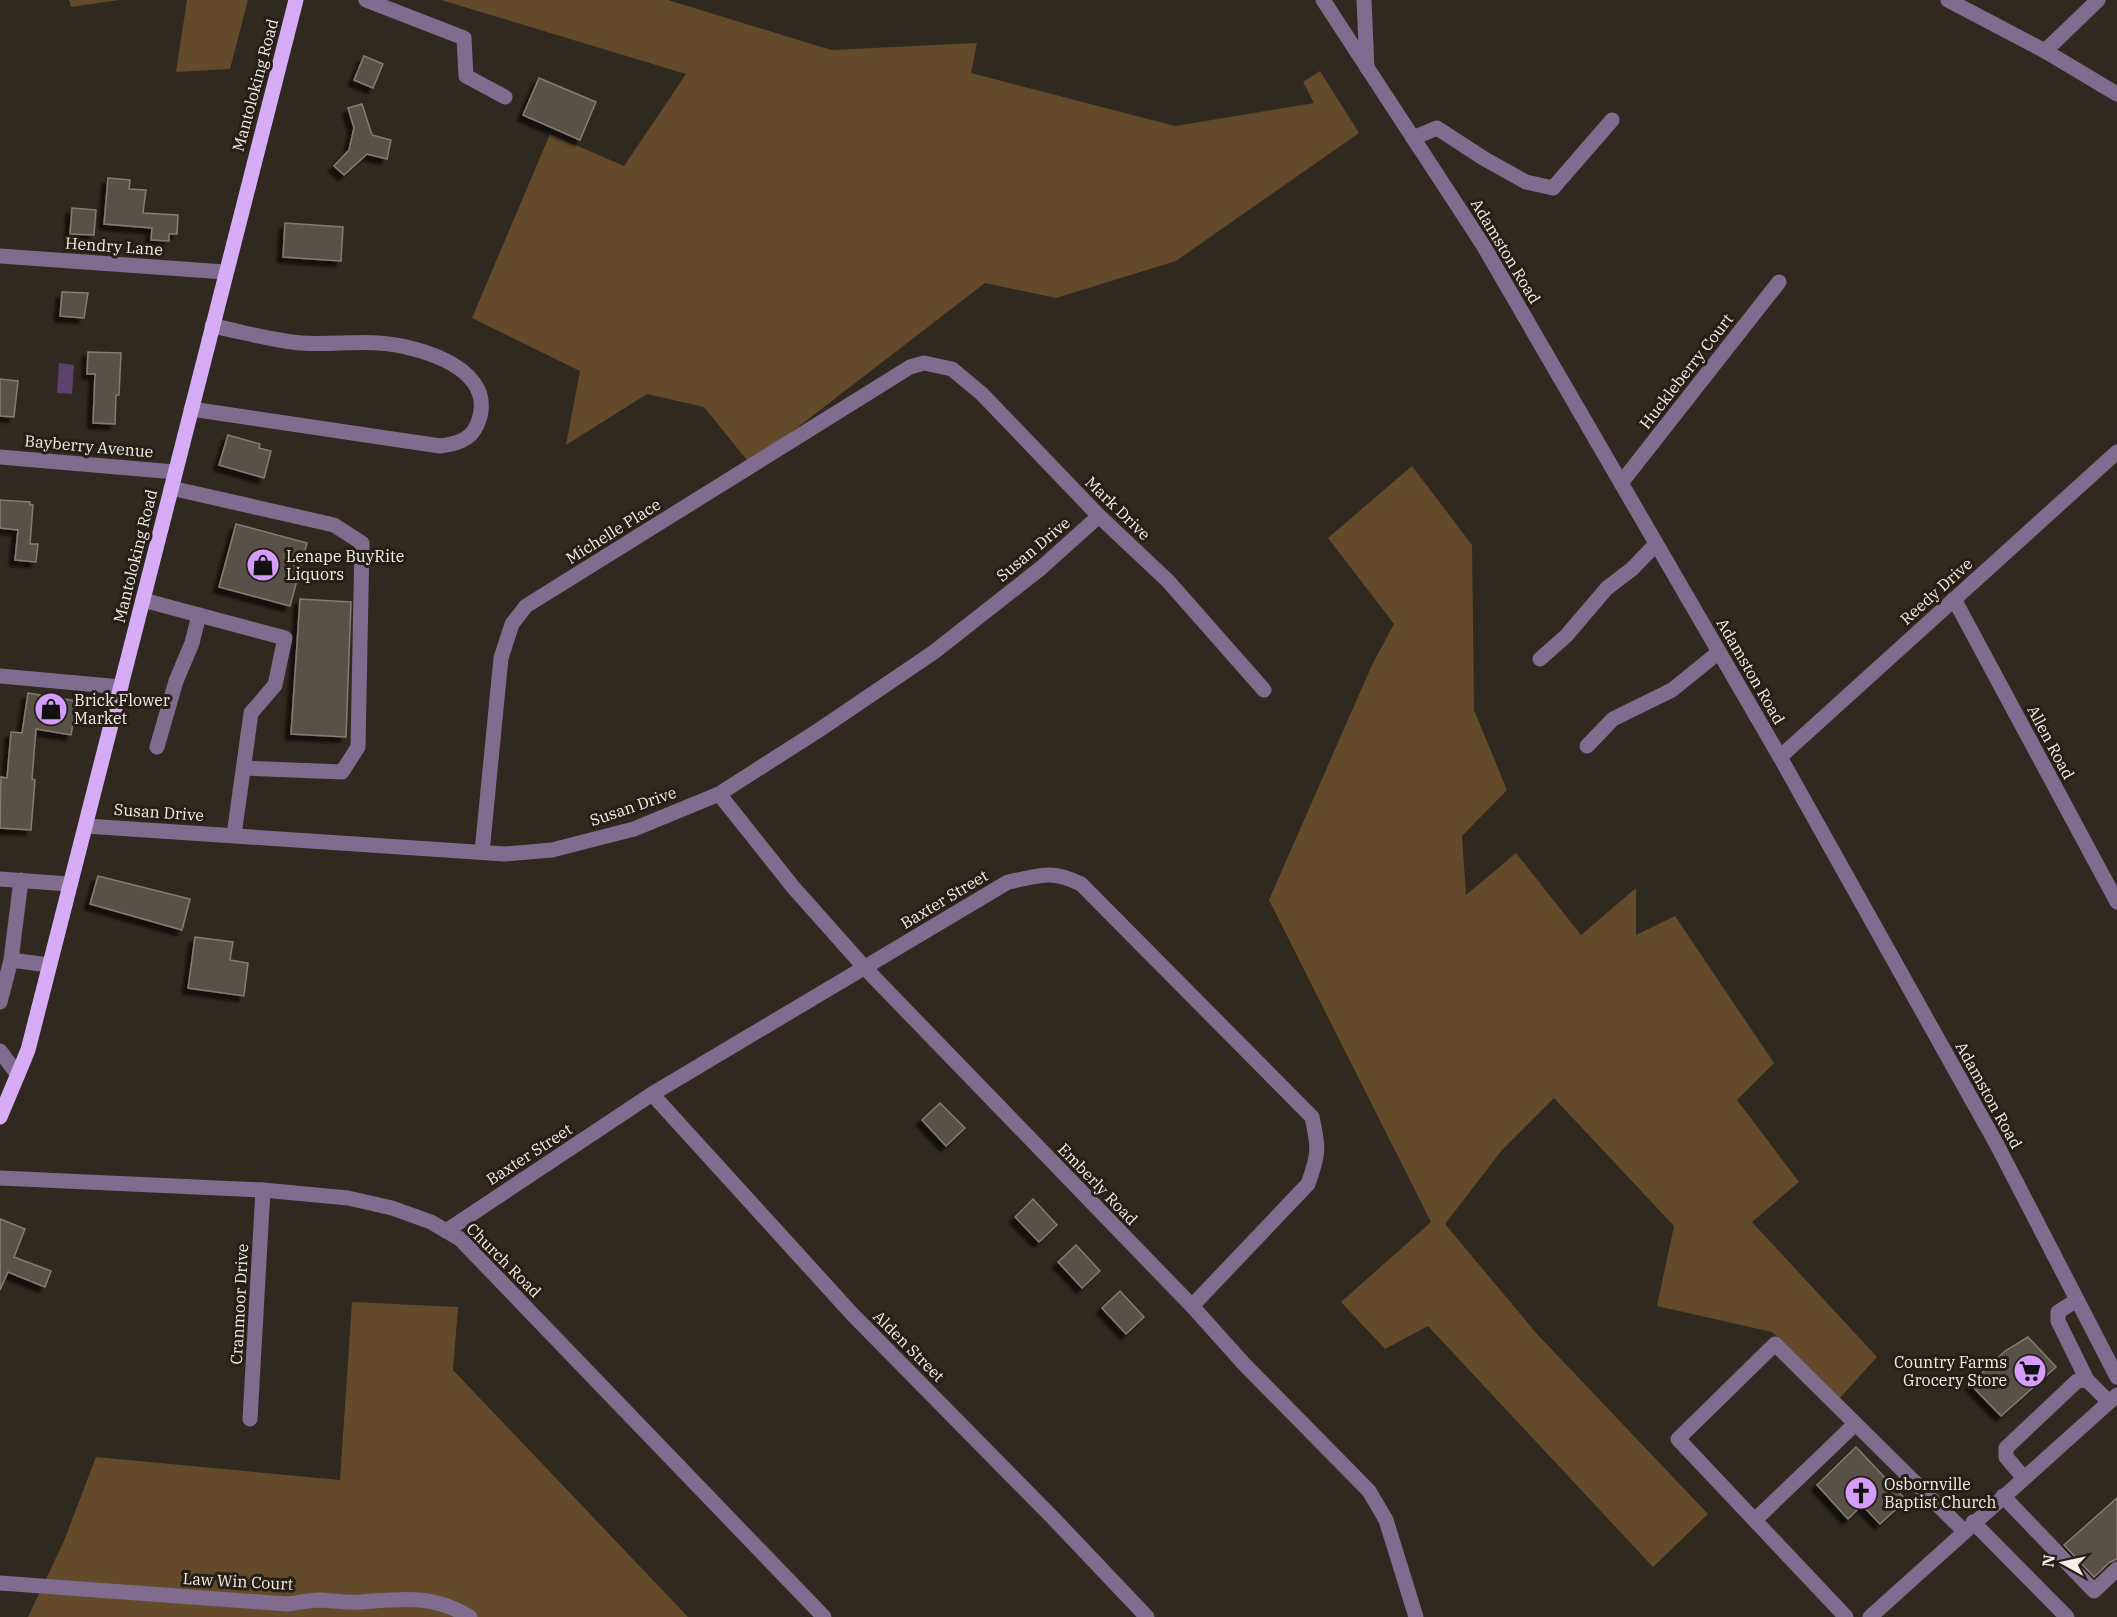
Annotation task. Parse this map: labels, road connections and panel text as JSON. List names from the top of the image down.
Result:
{
  "streets": {
    "main road": ["Mantoloking Road"],
    "street": [
      "Hendry Lane",
      "Adamston Road",
      "Huckleberry Court",
      "Bayberry Avenue",
      "Mark Drive",
      "Michelle Place",
      "Susan Drive",
      "Reedy Drive",
      "Allen Road",
      "Baxter Street",
      "Emberly Road",
      "Church Road",
      "Cranmoor Drive",
      "Alden Street",
      "Law Win Court"
    ]
  },
  "crossings": [
    ["Mantoloking Road", "Hendry Lane"],
    ["Mantoloking Road", "Bayberry Avenue"],
    ["Mantoloking Road", "Susan Drive"],
    ["Adamston Road", "Huckleberry Court"],
    ["Adamston Road", "Reedy Drive"],
    ["Mark Drive", "Michelle Place"],
    ["Mark Drive", "Susan Drive"],
    ["Michelle Place", "Susan Drive"],
    ["Susan Drive", "Emberly Road"],
    ["Reedy Drive", "Allen Road"],
    ["Baxter Street", "Emberly Road"],
    ["Baxter Street", "Church Road"],
    ["Baxter Street", "Alden Street"],
    ["Church Road", "Cranmoor Drive"]
  ],
  "places": {
    "shop": ["Lenape BuyRite Liquors", "Brick Flower Market"],
    "supermarket": ["Country Farms Grocery Store"],
    "church": ["Osbornville Baptist Church"]
  },
  "north": "left"
}
